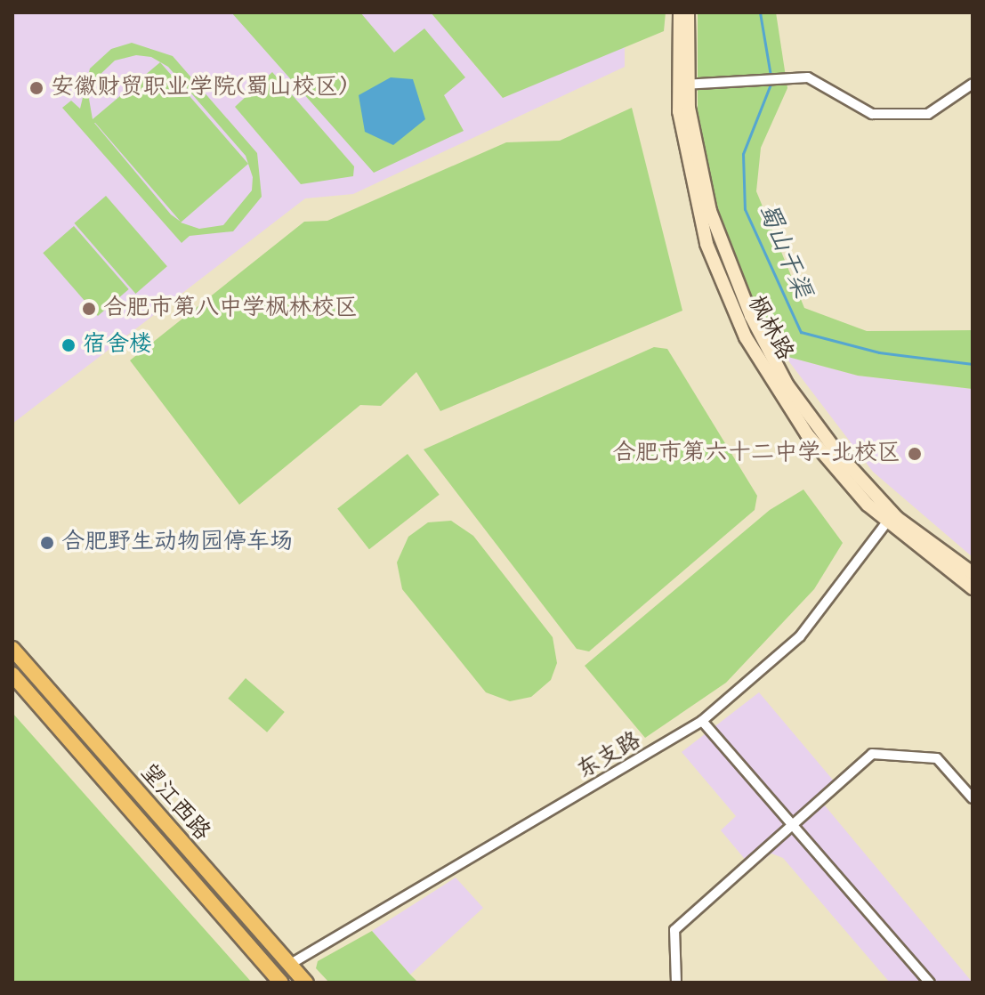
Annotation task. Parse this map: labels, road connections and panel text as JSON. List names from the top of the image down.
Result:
{
  "streets": {
    "main road": ["枫林路", "望江西路"],
    "street": ["东支路"]
  },
  "crossings": [
    ["枫林路", "东支路"],
    ["东支路", "望江西路"]
  ],
  "water": ["蜀山干渠"],
  "places": [
    "安徽财贸职业学院(蜀山校区)",
    "合肥市第八中学枫林校区",
    "宿舍楼",
    "合肥市第六十二中学-北校区",
    "合肥野生动物园停车场"
  ]
}
